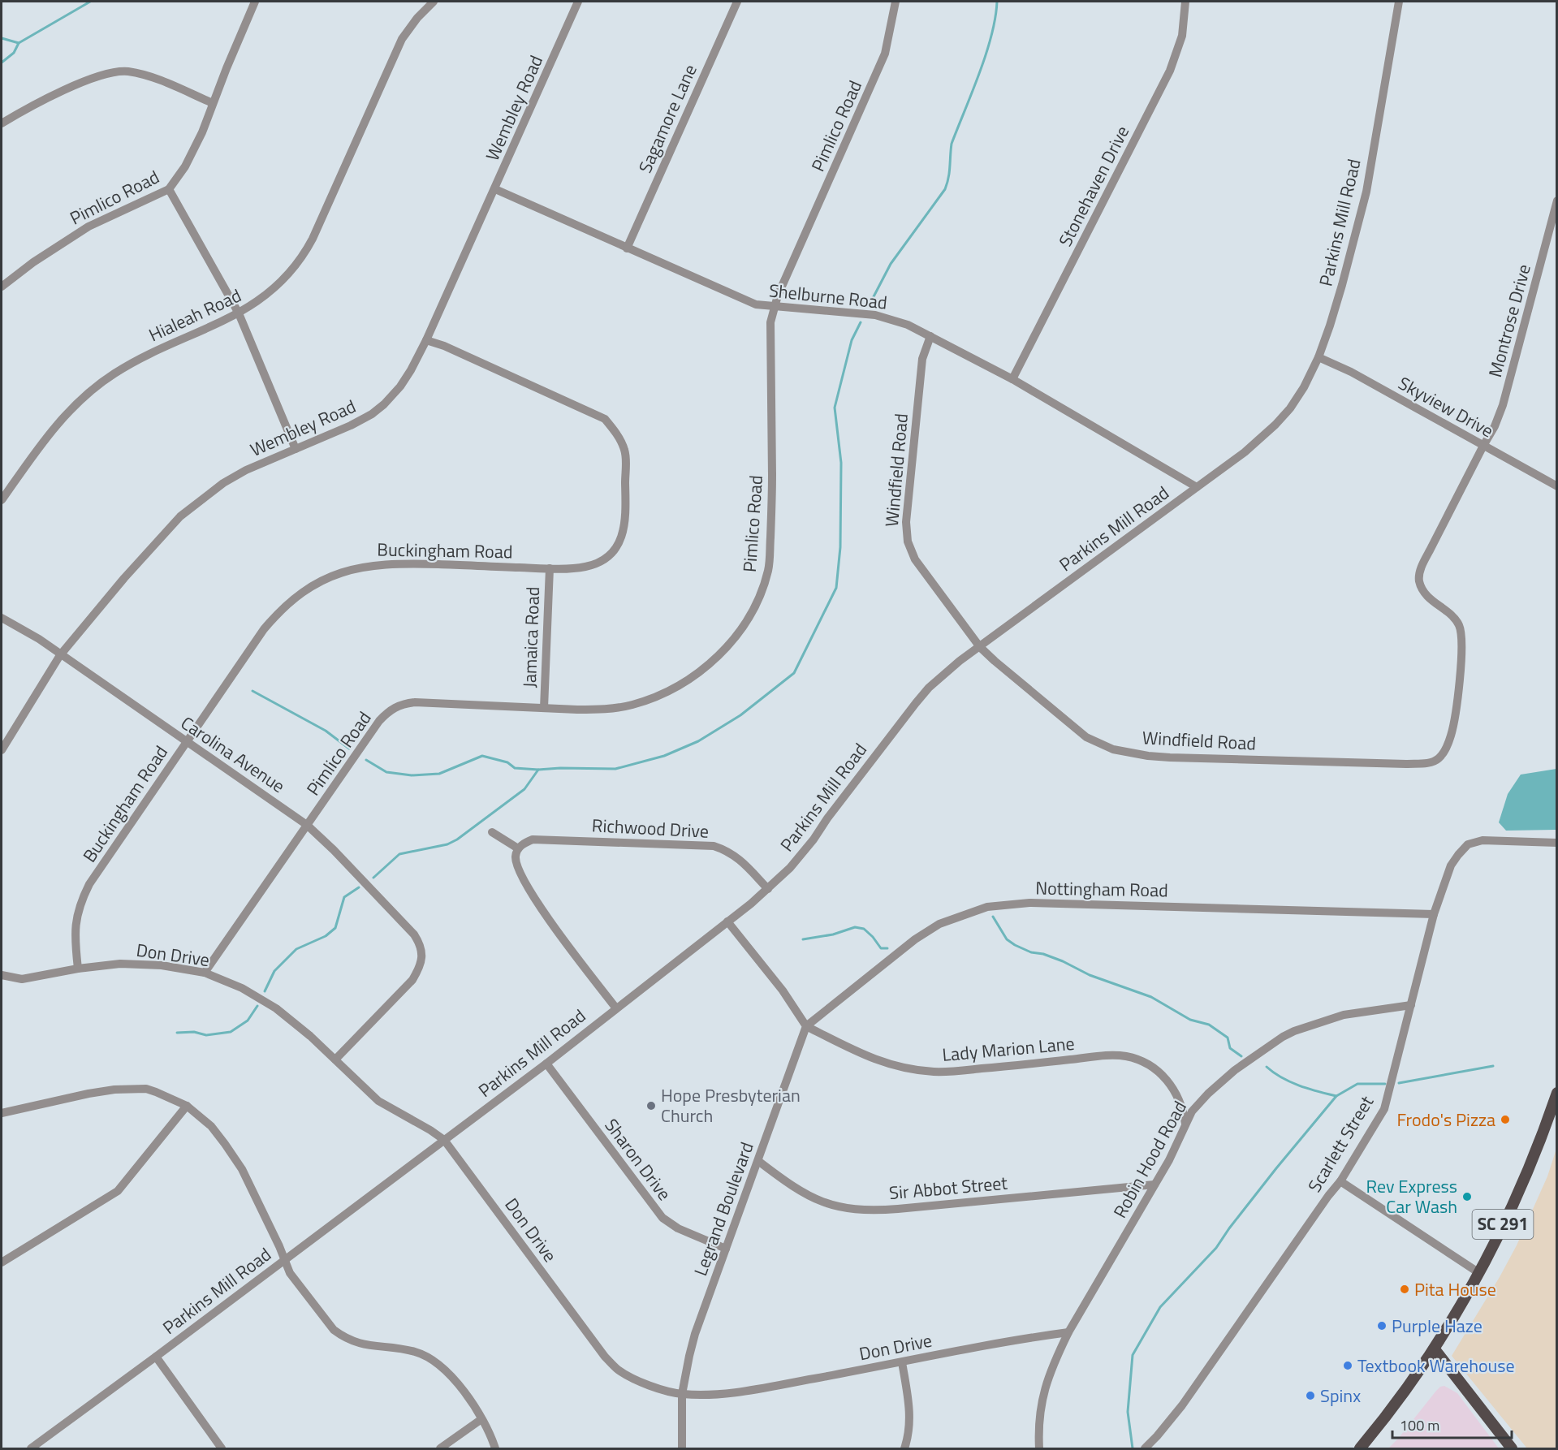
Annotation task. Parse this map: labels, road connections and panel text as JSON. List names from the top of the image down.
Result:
{
  "streets": {
    "main road": ["SC 291"],
    "street": [
      "Wembley Road",
      "Sagamore Lane",
      "Pimlico Road",
      "Stonehaven Drive",
      "Parkins Mill Road",
      "Shelburne Road",
      "Hialeah Road",
      "Montrose Drive",
      "Skyview Drive",
      "Windfield Road",
      "Buckingham Road",
      "Jamaica Road",
      "Carolina Avenue",
      "Richwood Drive",
      "Nottingham Road",
      "Don Drive",
      "Lady Marion Lane",
      "Scarlett Street",
      "Sharon Drive",
      "Robin Hood Road",
      "Sir Abbot Street",
      "Legrand Boulevard"
    ]
  },
  "crossings": [
    ["Wembley Road", "Shelburne Road"],
    ["Wembley Road", "Buckingham Road"],
    ["Wembley Road", "Carolina Avenue"],
    ["Sagamore Lane", "Shelburne Road"],
    ["Pimlico Road", "Shelburne Road"],
    ["Pimlico Road", "Jamaica Road"],
    ["Pimlico Road", "Carolina Avenue"],
    ["Pimlico Road", "Don Drive"],
    ["Stonehaven Drive", "Shelburne Road"],
    ["Parkins Mill Road", "Shelburne Road"],
    ["Parkins Mill Road", "Skyview Drive"],
    ["Parkins Mill Road", "Windfield Road"],
    ["Parkins Mill Road", "Richwood Drive"],
    ["Parkins Mill Road", "Don Drive"],
    ["Parkins Mill Road", "Sharon Drive"],
    ["Shelburne Road", "Windfield Road"],
    ["Montrose Drive", "Skyview Drive"],
    ["Montrose Drive", "Windfield Road"],
    ["Skyview Drive", "Windfield Road"],
    ["Buckingham Road", "Jamaica Road"],
    ["Buckingham Road", "Carolina Avenue"],
    ["Buckingham Road", "Don Drive"],
    ["Carolina Avenue", "Don Drive"],
    ["Nottingham Road", "Lady Marion Lane"],
    ["Nottingham Road", "Scarlett Street"],
    ["Nottingham Road", "Legrand Boulevard"],
    ["Don Drive", "Robin Hood Road"],
    ["Don Drive", "Legrand Boulevard"],
    ["Lady Marion Lane", "Robin Hood Road"],
    ["Lady Marion Lane", "Legrand Boulevard"],
    ["Scarlett Street", "Robin Hood Road"],
    ["Sharon Drive", "Legrand Boulevard"],
    ["Robin Hood Road", "Sir Abbot Street"],
    ["Sir Abbot Street", "Legrand Boulevard"]
  ],
  "places": [
    "Hope Presbyterian Church",
    "Frodo's Pizza",
    "Rev Express Car Wash",
    "Pita House",
    "Purple Haze",
    "Textbook Warehouse",
    "Spinx"
  ],
  "scale_bar": "100 m"
}
